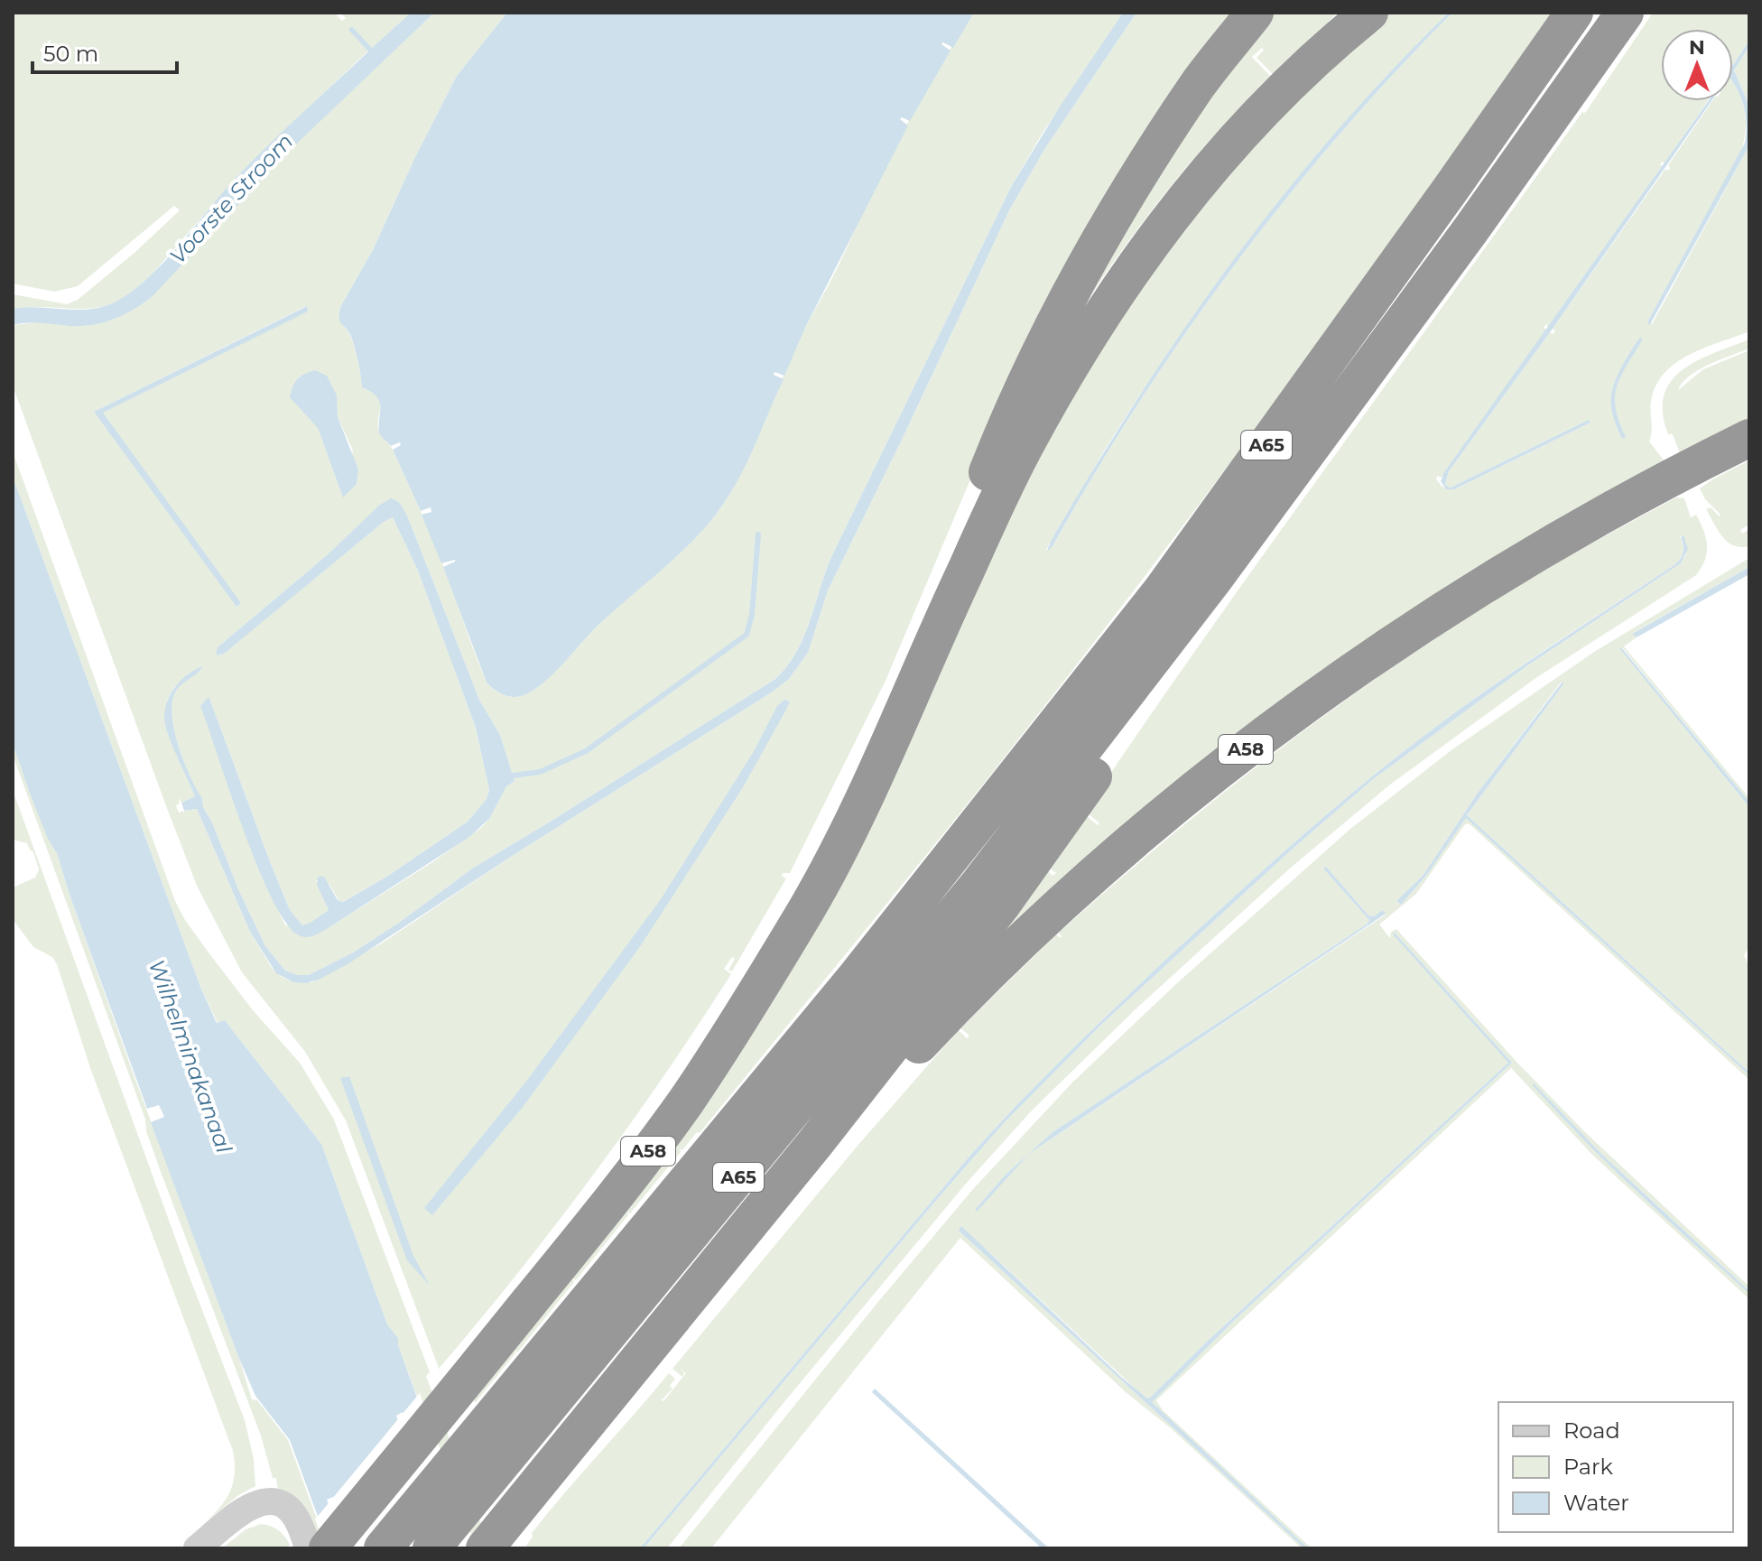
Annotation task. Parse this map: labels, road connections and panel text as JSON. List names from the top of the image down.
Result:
{
  "streets": {
    "highway": ["A65", "A58"]
  },
  "crossings": [
    ["A65", "A58"]
  ],
  "water": ["Voorste Stroom", "Wilhelminakanaal"],
  "legend": ["Road", "Park", "Water"],
  "scale_bar": "50 m",
  "north": "top"
}
